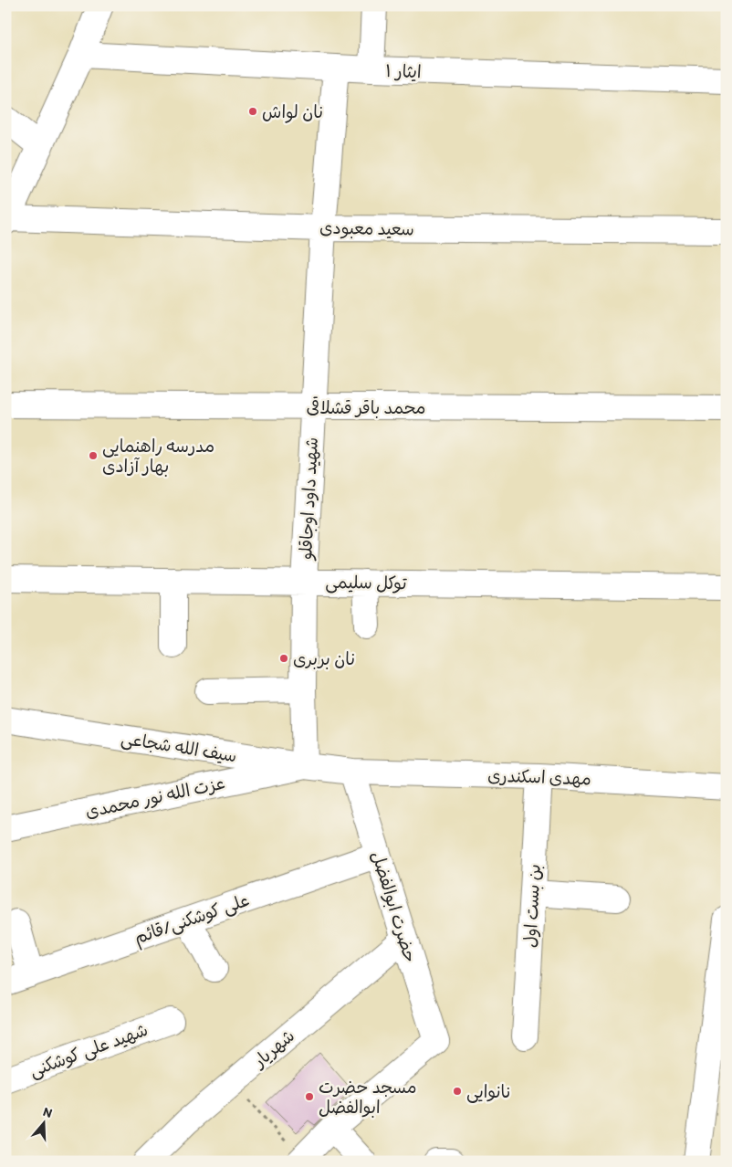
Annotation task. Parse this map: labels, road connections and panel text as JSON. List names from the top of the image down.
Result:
{
  "streets": {
    "street": [
      "ایثار ۱",
      "سعید معبودی",
      "محمد باقر قشلاقی",
      "شهید داود اوجاقلو",
      "توکل سلیمی",
      "سیف الله شجاعی",
      "مهدی اسکندری",
      "عزت الله نور محمدی",
      "بن بست اول",
      "حضرت ابوالفضل",
      "علی کوشکنی/قائم",
      "شهریار",
      "شهید علی کوشکنی"
    ]
  },
  "crossings": [
    ["ایثار ۱", "شهید داود اوجاقلو"],
    ["سعید معبودی", "شهید داود اوجاقلو"],
    ["محمد باقر قشلاقی", "شهید داود اوجاقلو"],
    ["شهید داود اوجاقلو", "توکل سلیمی"],
    ["شهید داود اوجاقلو", "سیف الله شجاعی"],
    ["شهید داود اوجاقلو", "عزت الله نور محمدی"],
    ["سیف الله شجاعی", "مهدی اسکندری"],
    ["سیف الله شجاعی", "عزت الله نور محمدی"],
    ["سیف الله شجاعی", "حضرت ابوالفضل"],
    ["مهدی اسکندری", "بن بست اول"],
    ["مهدی اسکندری", "حضرت ابوالفضل"],
    ["حضرت ابوالفضل", "علی کوشکنی/قائم"],
    ["حضرت ابوالفضل", "شهریار"]
  ],
  "places": [
    "نان لواش",
    "مدرسه راهنمایی بهار آزادی",
    "نان بربری",
    "نانوایی",
    "مسجد حضرت ابوالفضل"
  ],
  "north": "top"
}
